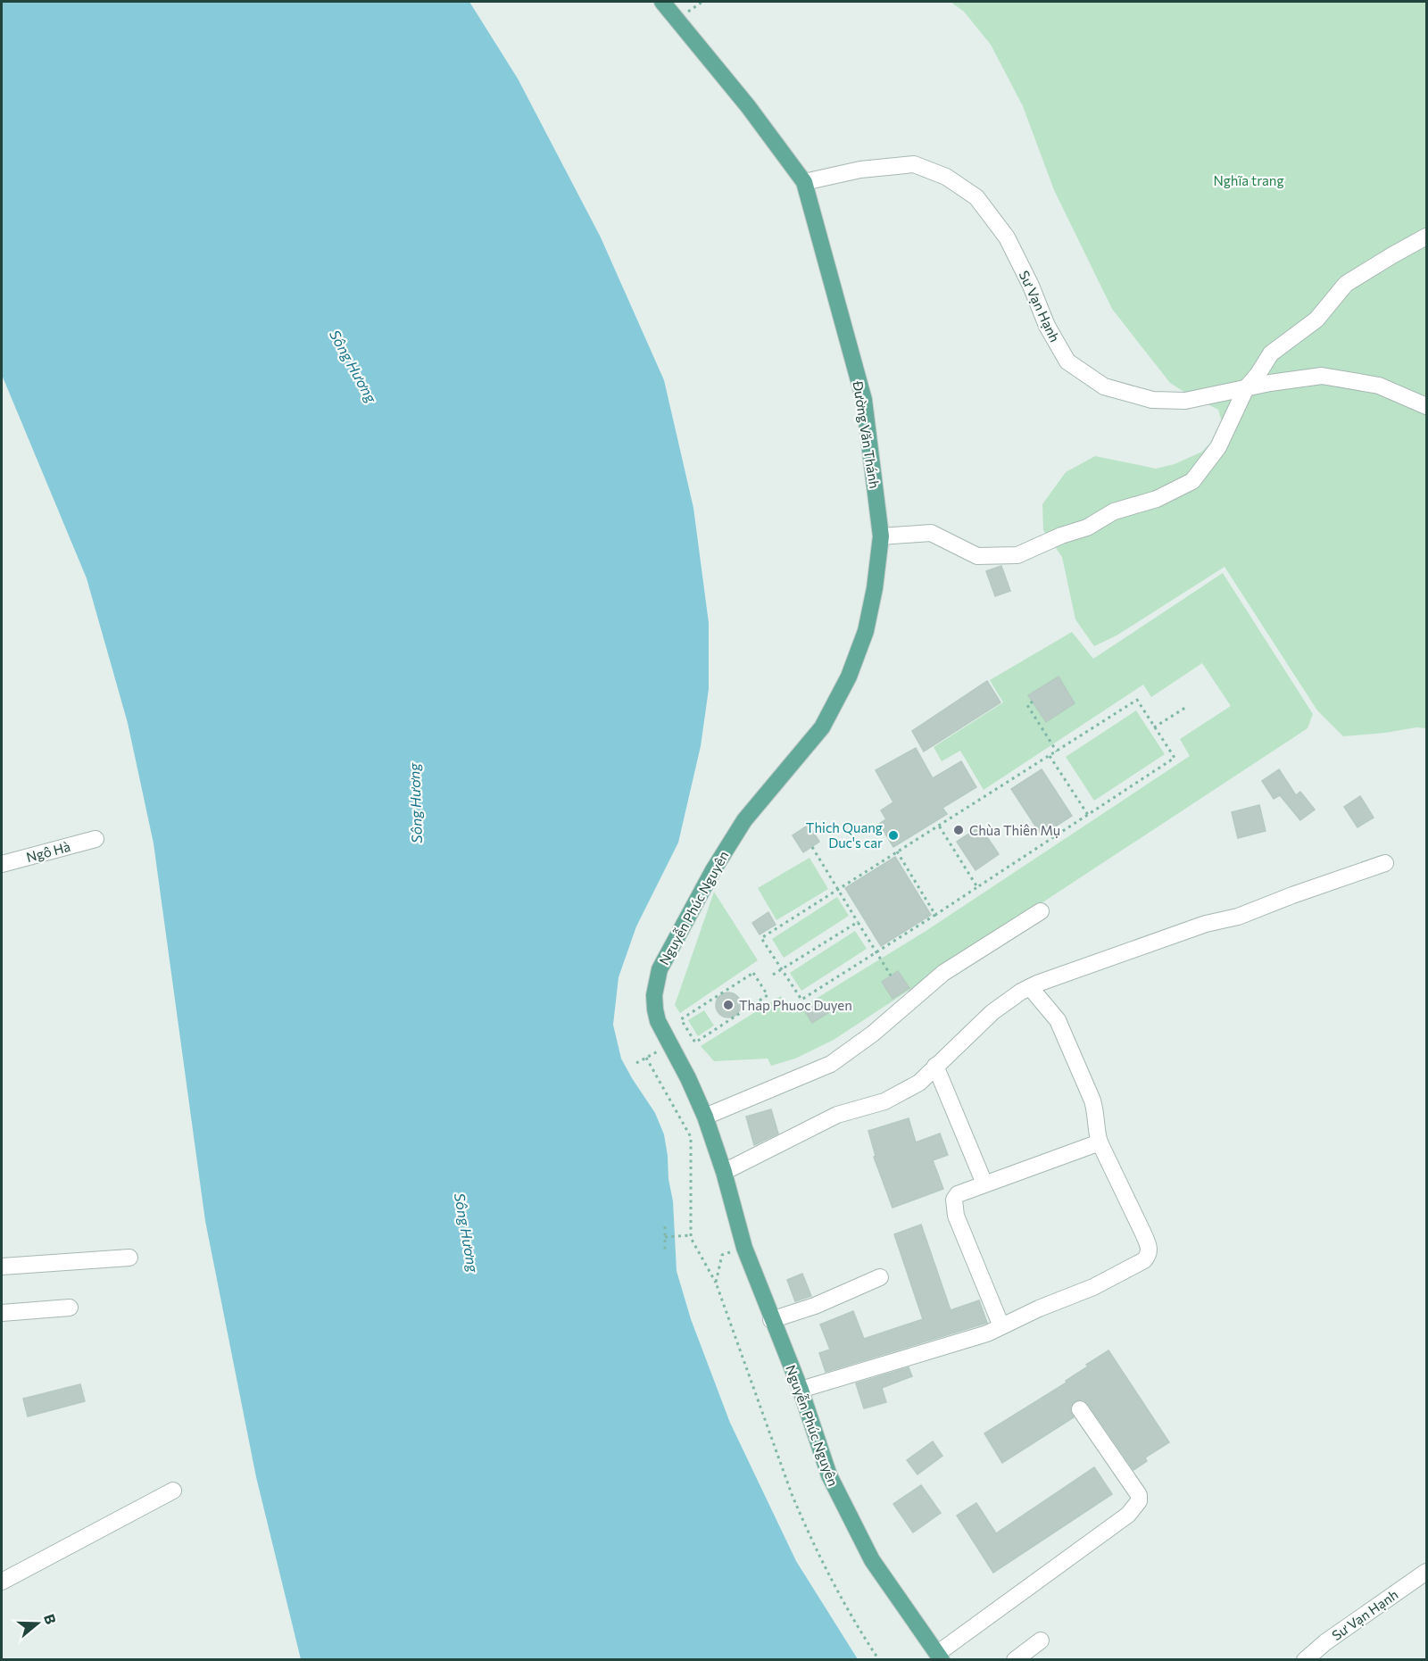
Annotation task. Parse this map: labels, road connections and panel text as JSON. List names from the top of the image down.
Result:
{
  "streets": {
    "main road": ["Đường Văn Thánh", "Nguyễn Phúc Nguyên"],
    "street": ["Sư Vạn Hạnh", "Ngô Hà"]
  },
  "crossings": [
    ["Sư Vạn Hạnh", "Đường Văn Thánh"],
    ["Đường Văn Thánh", "Nguyễn Phúc Nguyên"]
  ],
  "water": ["Sông Hương"],
  "parks": ["Nghĩa trang"],
  "places": ["Chùa Thiên Mụ", "Thich Quang Duc's car", "Thap Phuoc Duyen"],
  "north": "right"
}
